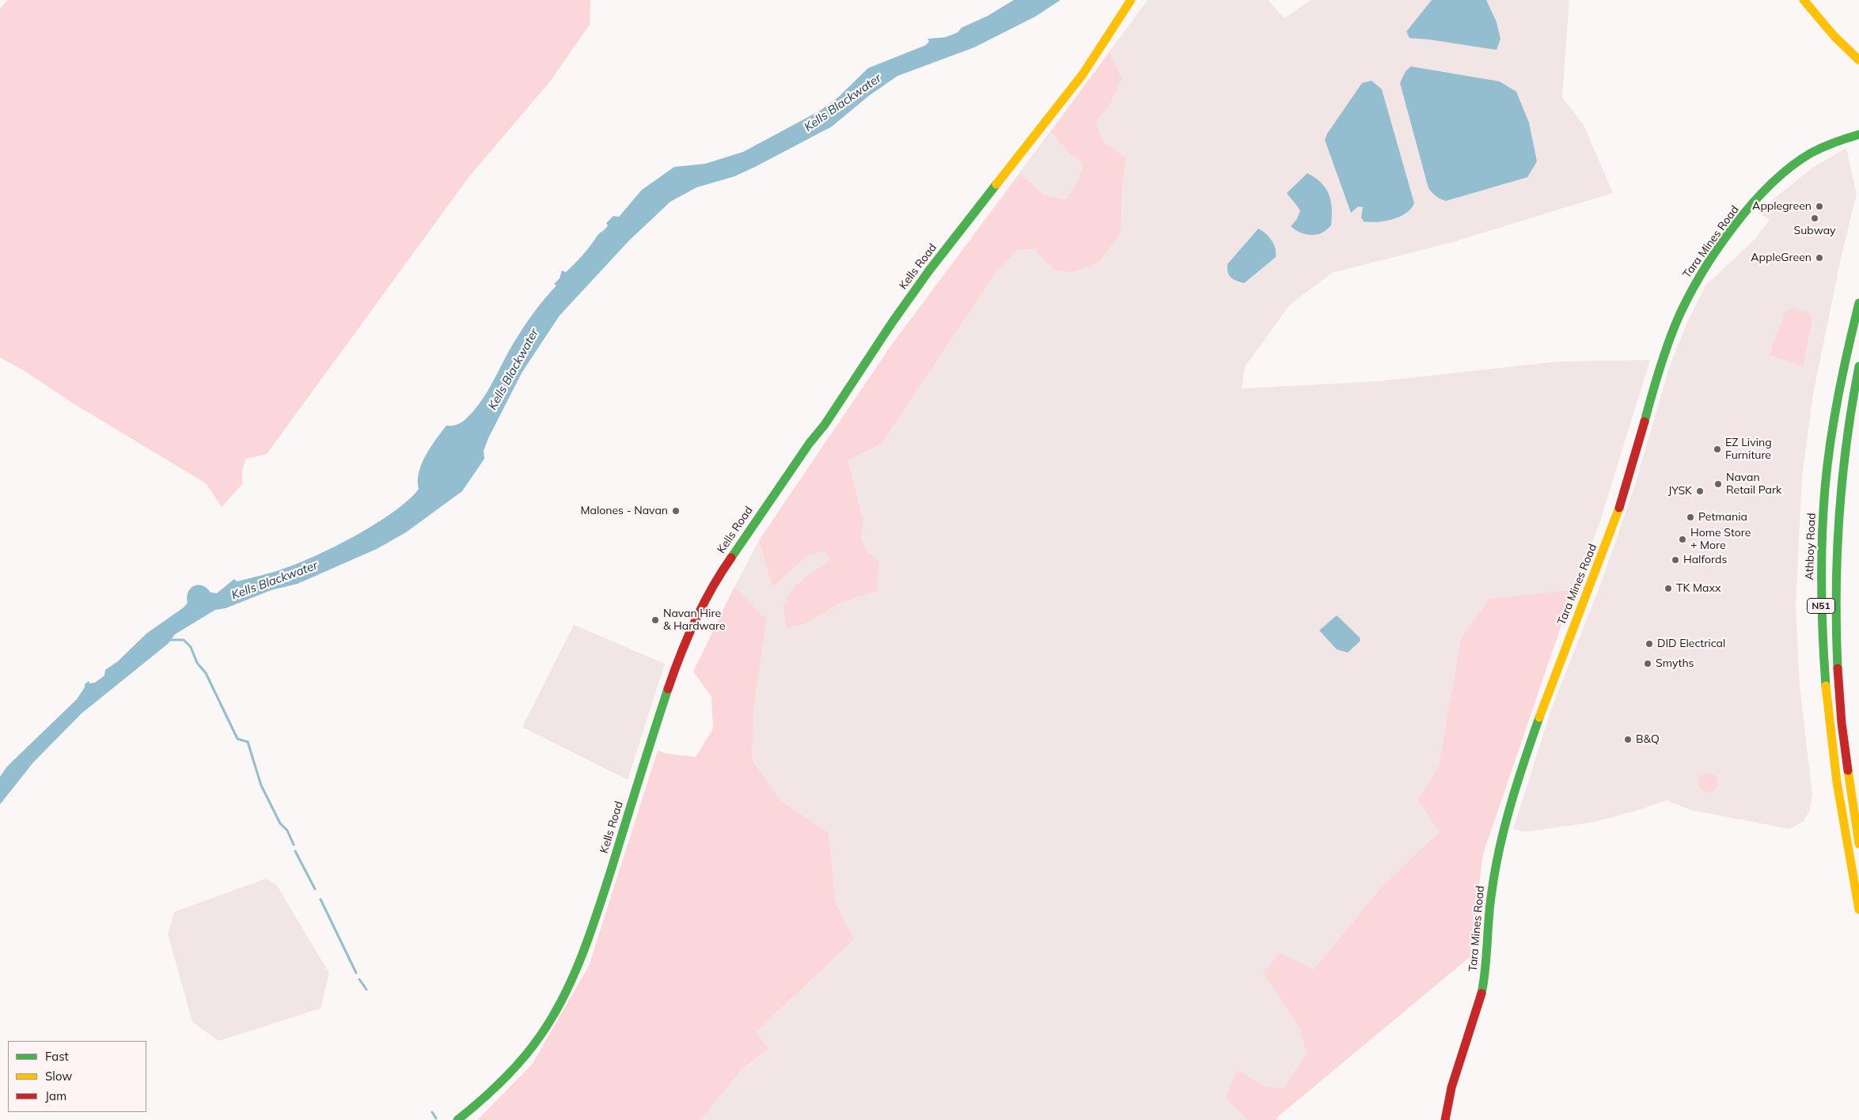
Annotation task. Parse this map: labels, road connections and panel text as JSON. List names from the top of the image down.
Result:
{
  "streets": {
    "main road": [
      "Tara Mines Road",
      "Kells Road",
      "Athboy Road",
      "N51"
    ]
  },
  "water": ["Kells Blackwater"],
  "places": [
    "Applegreen",
    "Subway",
    "AppleGreen",
    "EZ Living Furniture",
    "Navan Retail Park",
    "JYSK",
    "Malones - Navan",
    "Petmania",
    "Home Store + More",
    "Halfords",
    "TK Maxx",
    "Navan Hire & Hardware",
    "DID Electrical",
    "Smyths",
    "B&Q"
  ],
  "legend": ["Fast", "Slow", "Jam"]
}
